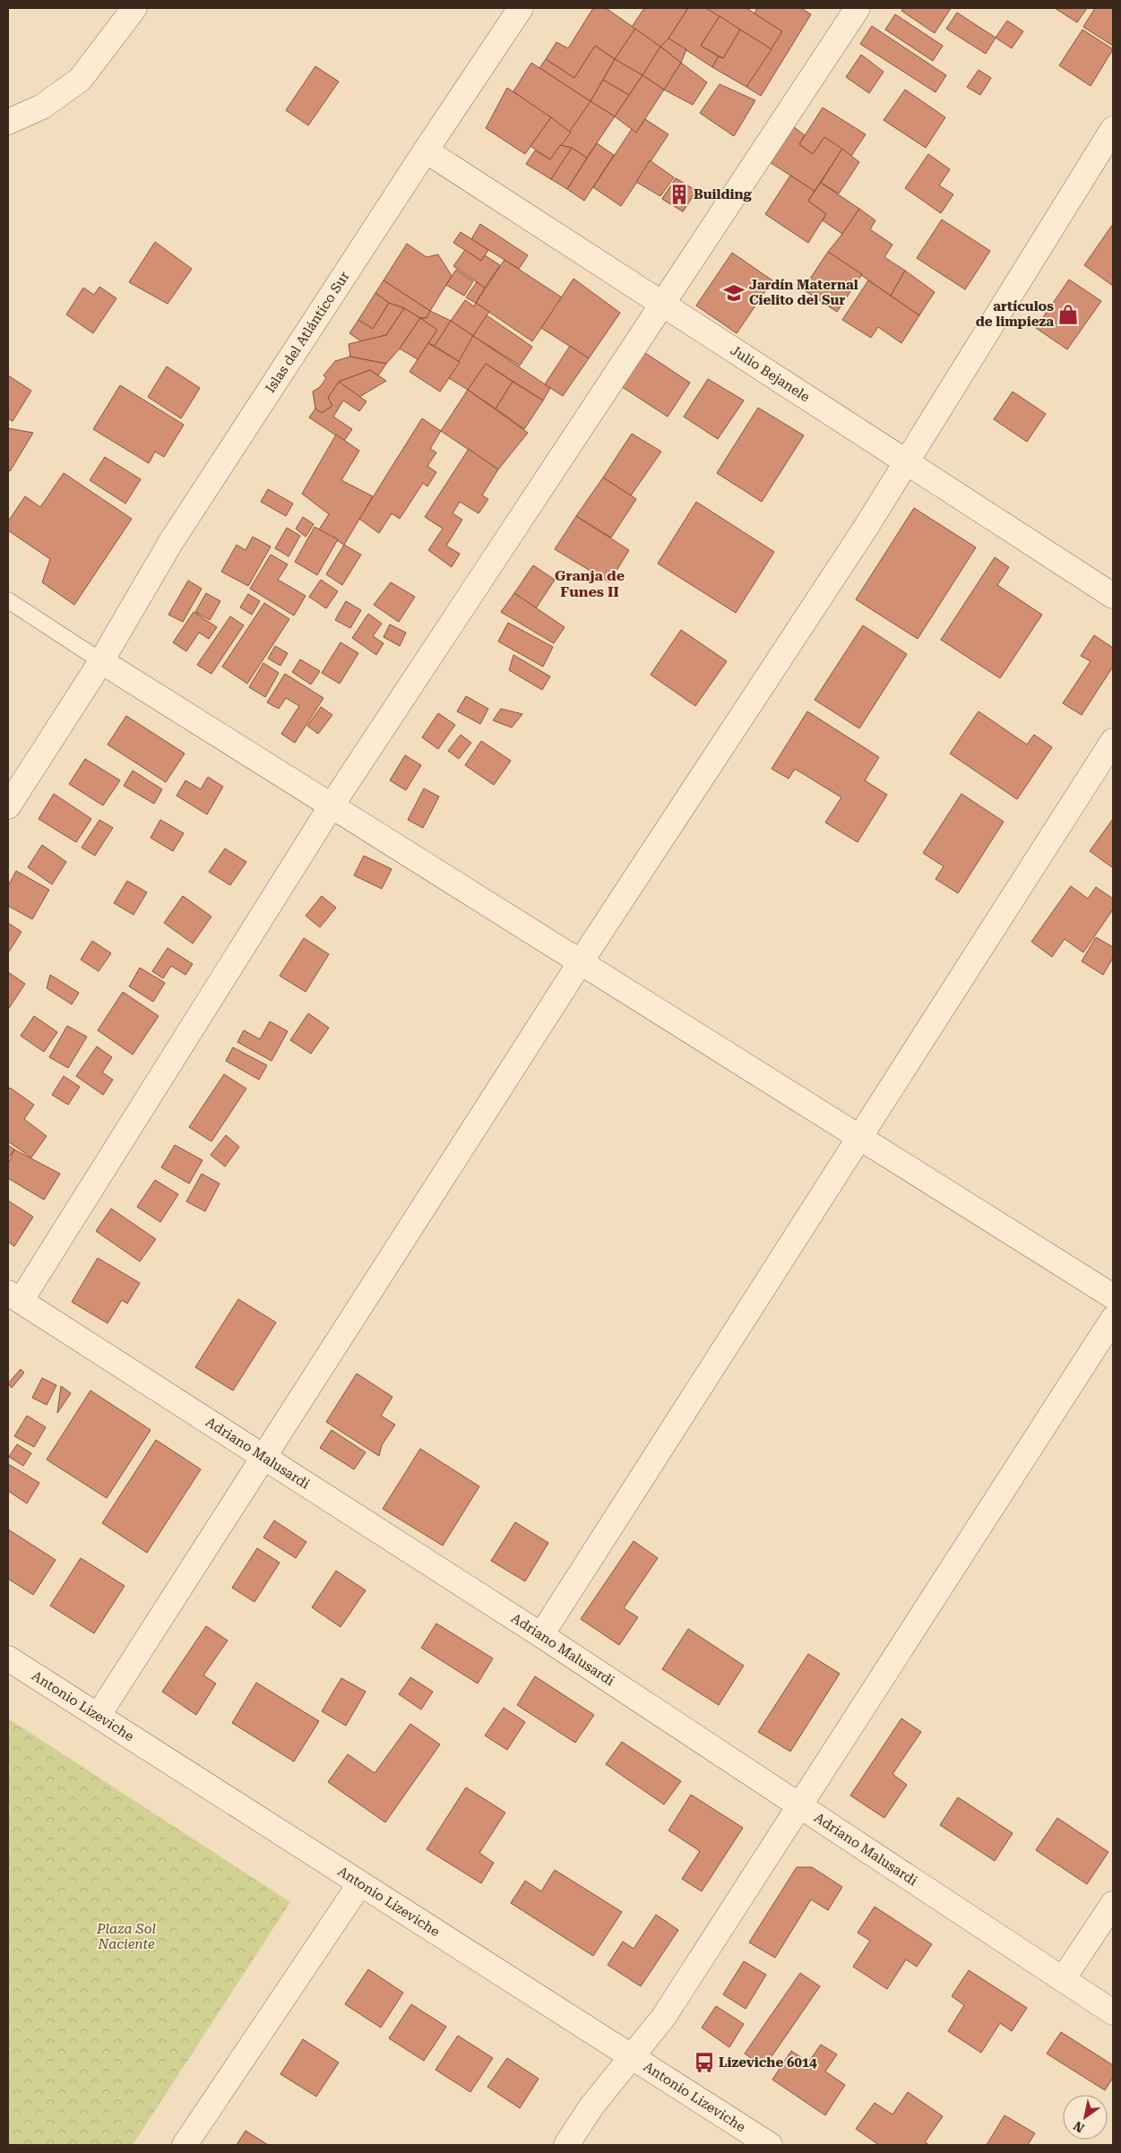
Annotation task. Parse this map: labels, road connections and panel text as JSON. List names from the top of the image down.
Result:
{
  "streets": {
    "street": [
      "Islas del Atlántico Sur",
      "Julio Bejanele",
      "Adriano Malusardi",
      "Antonio Lizeviche"
    ]
  },
  "crossings": [
    ["Islas del Atlántico Sur", "Julio Bejanele"]
  ],
  "districts": ["Granja de Funes II"],
  "parks": ["Plaza Sol Naciente"],
  "places": {
    "building": ["Building"],
    "school or university": ["Jardín Maternal Cielito del Sur"],
    "shop": ["artículos de limpieza"],
    "bus stop": ["Lizeviche 6014"]
  },
  "north": "bottom left"
}
